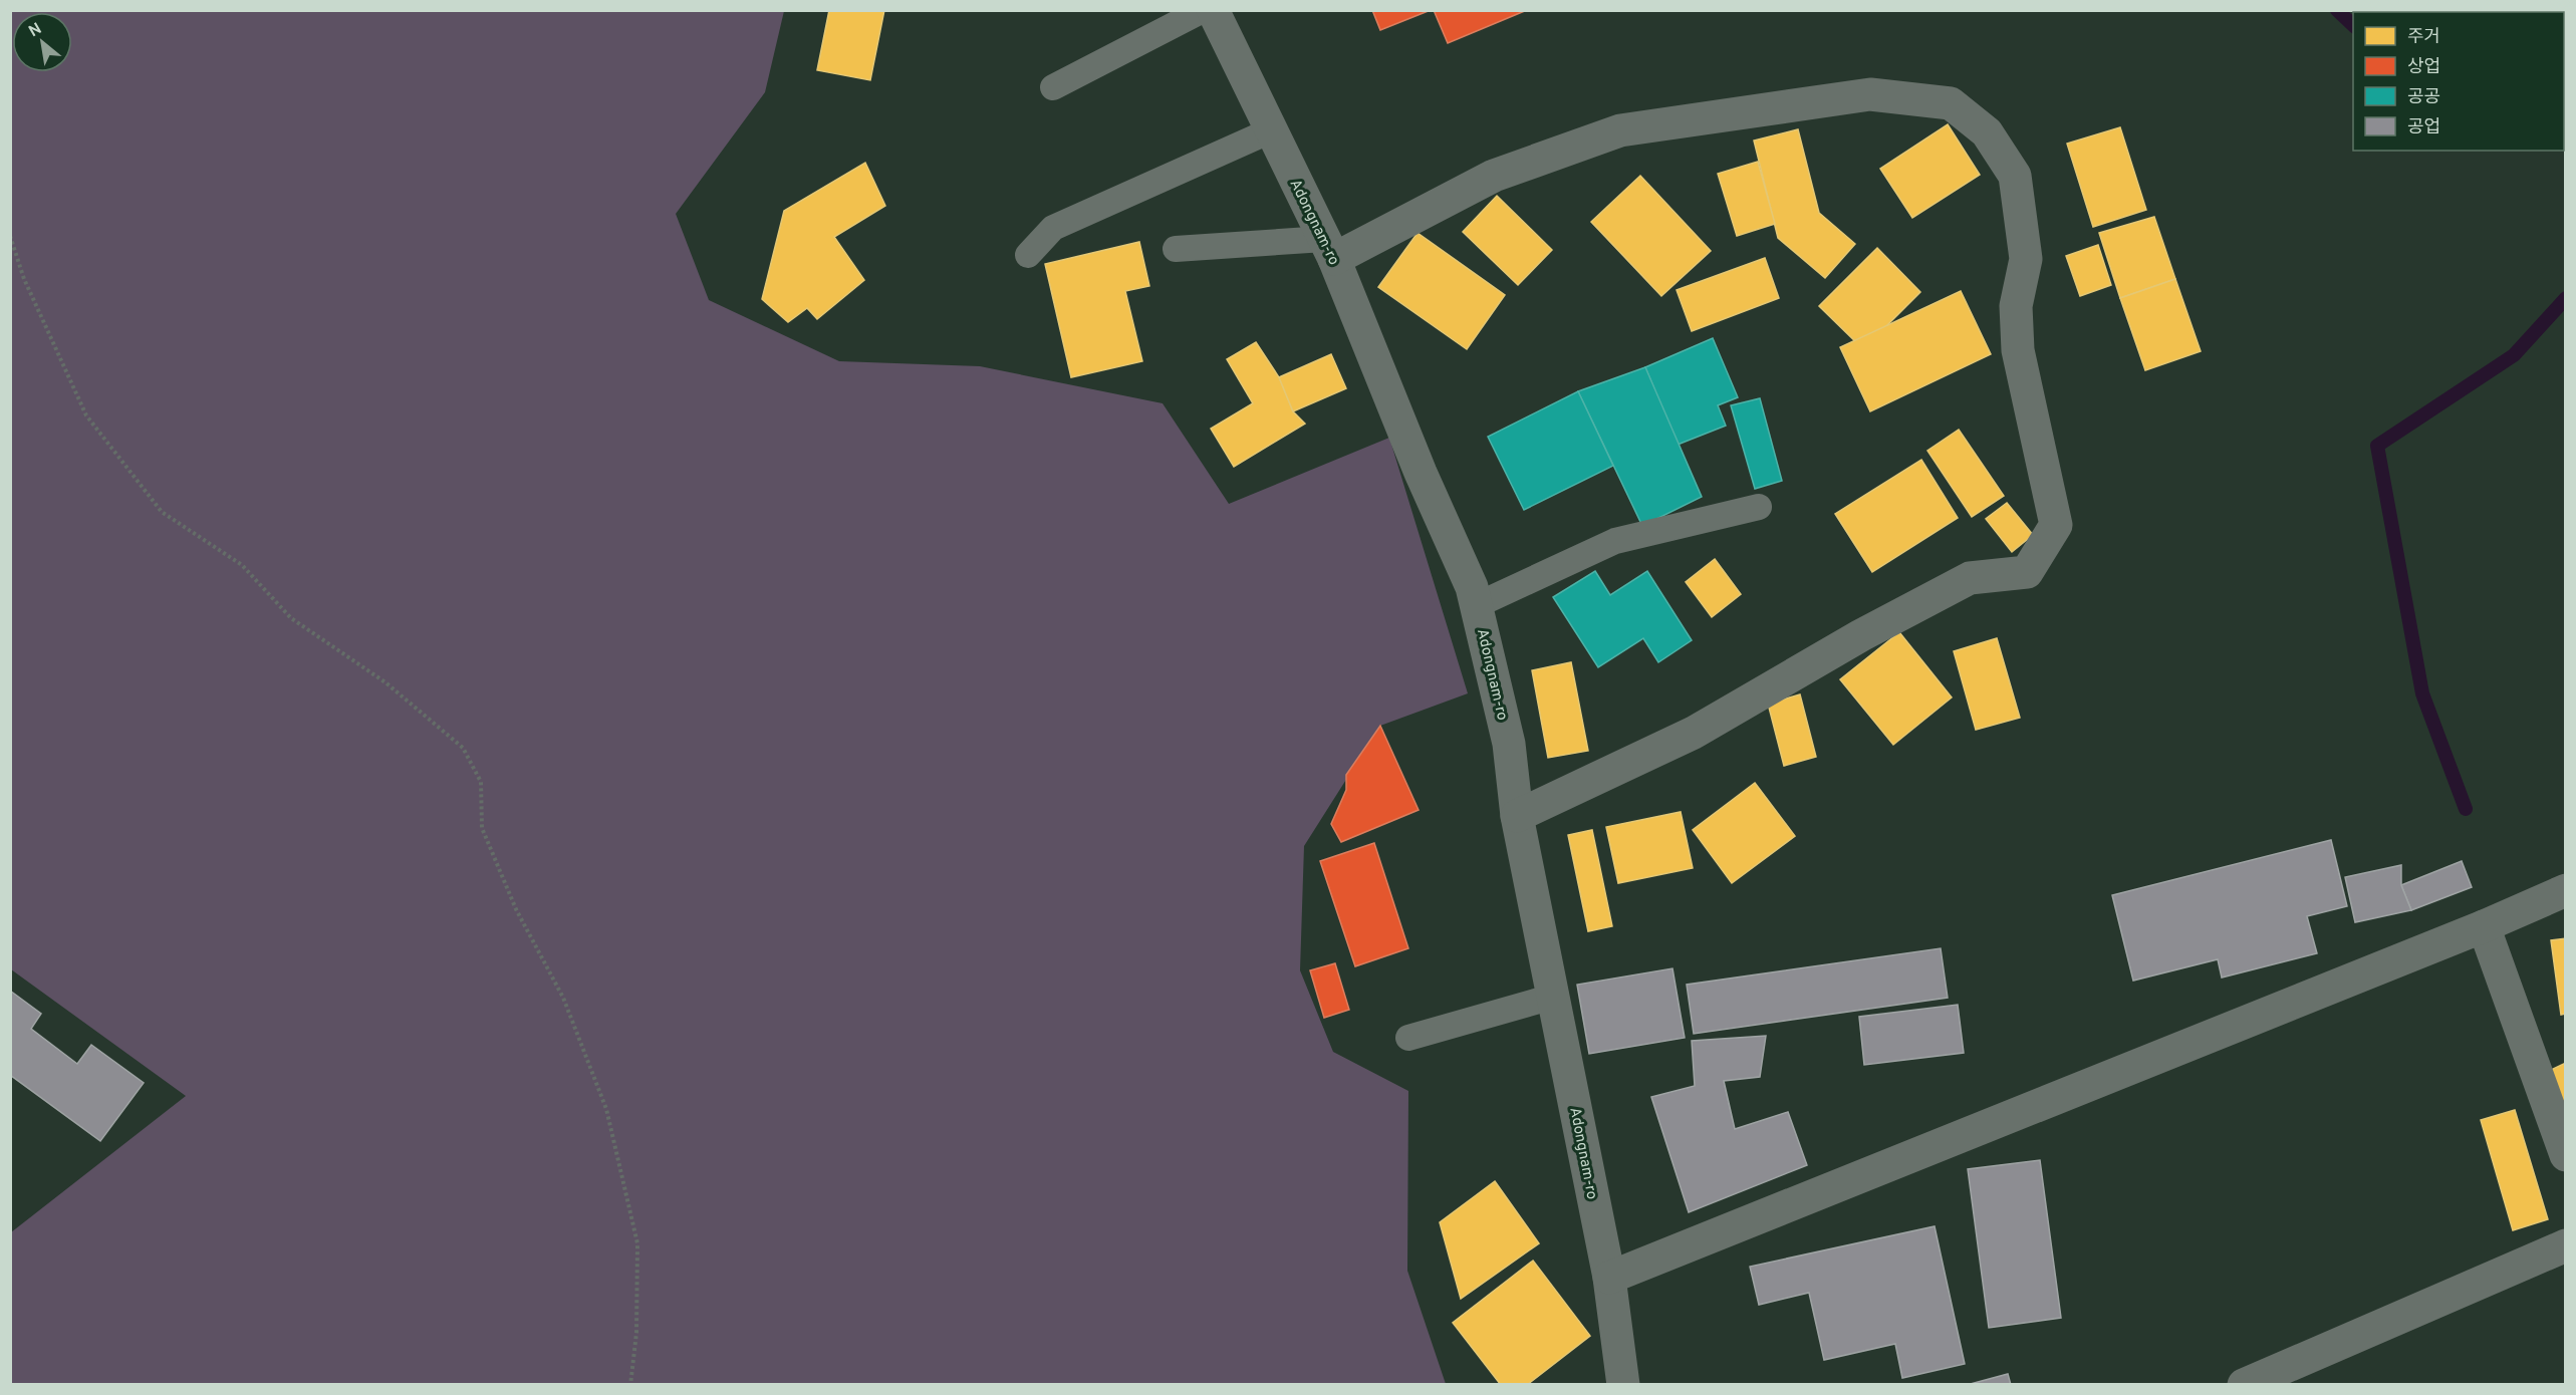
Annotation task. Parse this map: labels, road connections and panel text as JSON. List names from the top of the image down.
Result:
{
  "streets": {
    "street": ["Adongnam-ro"]
  },
  "legend": [
    "주거",
    "상업",
    "공공",
    "공업"
  ],
  "north": "top left"
}
